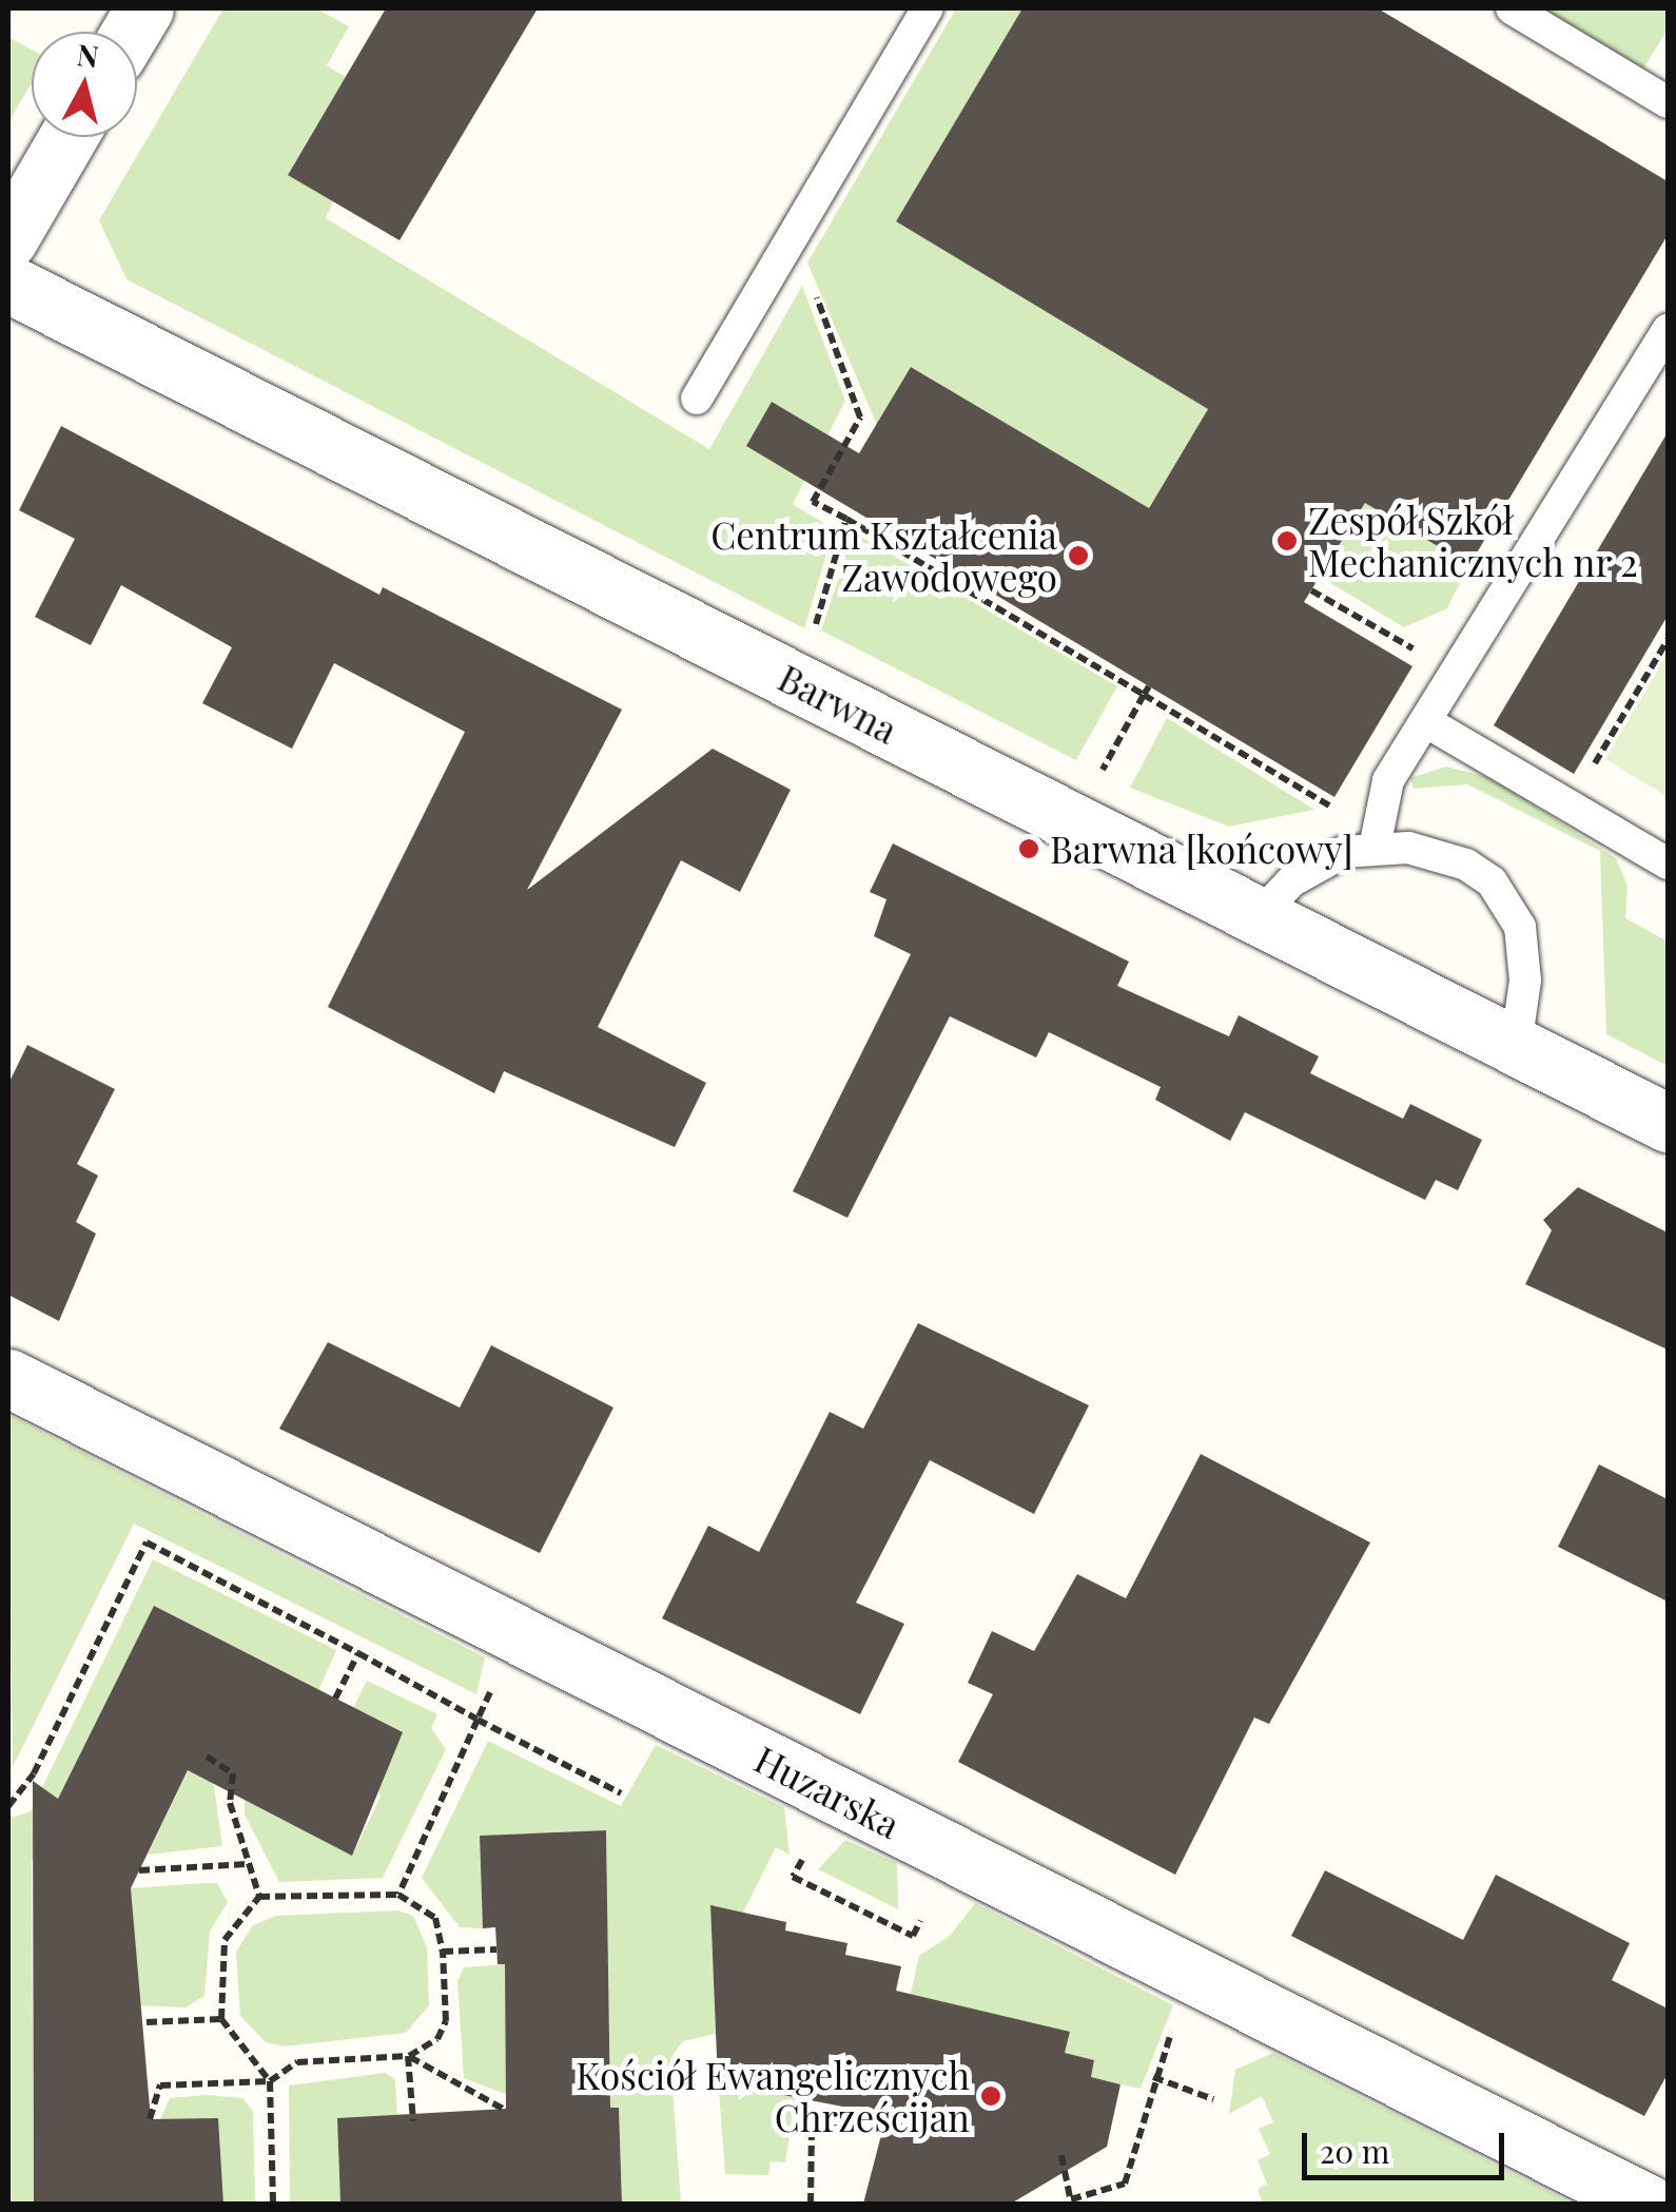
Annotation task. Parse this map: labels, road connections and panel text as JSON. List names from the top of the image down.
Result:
{
  "streets": {
    "street": ["Barwna", "Huzarska"]
  },
  "places": [
    "Zespół Szkół Mechanicznych nr 2",
    "Centrum Kształcenia Zawodowego",
    "Barwna [końcowy]",
    "Kościół Ewangelicznych Chrześcijan"
  ],
  "scale_bar": "20 m",
  "north": "top"
}
